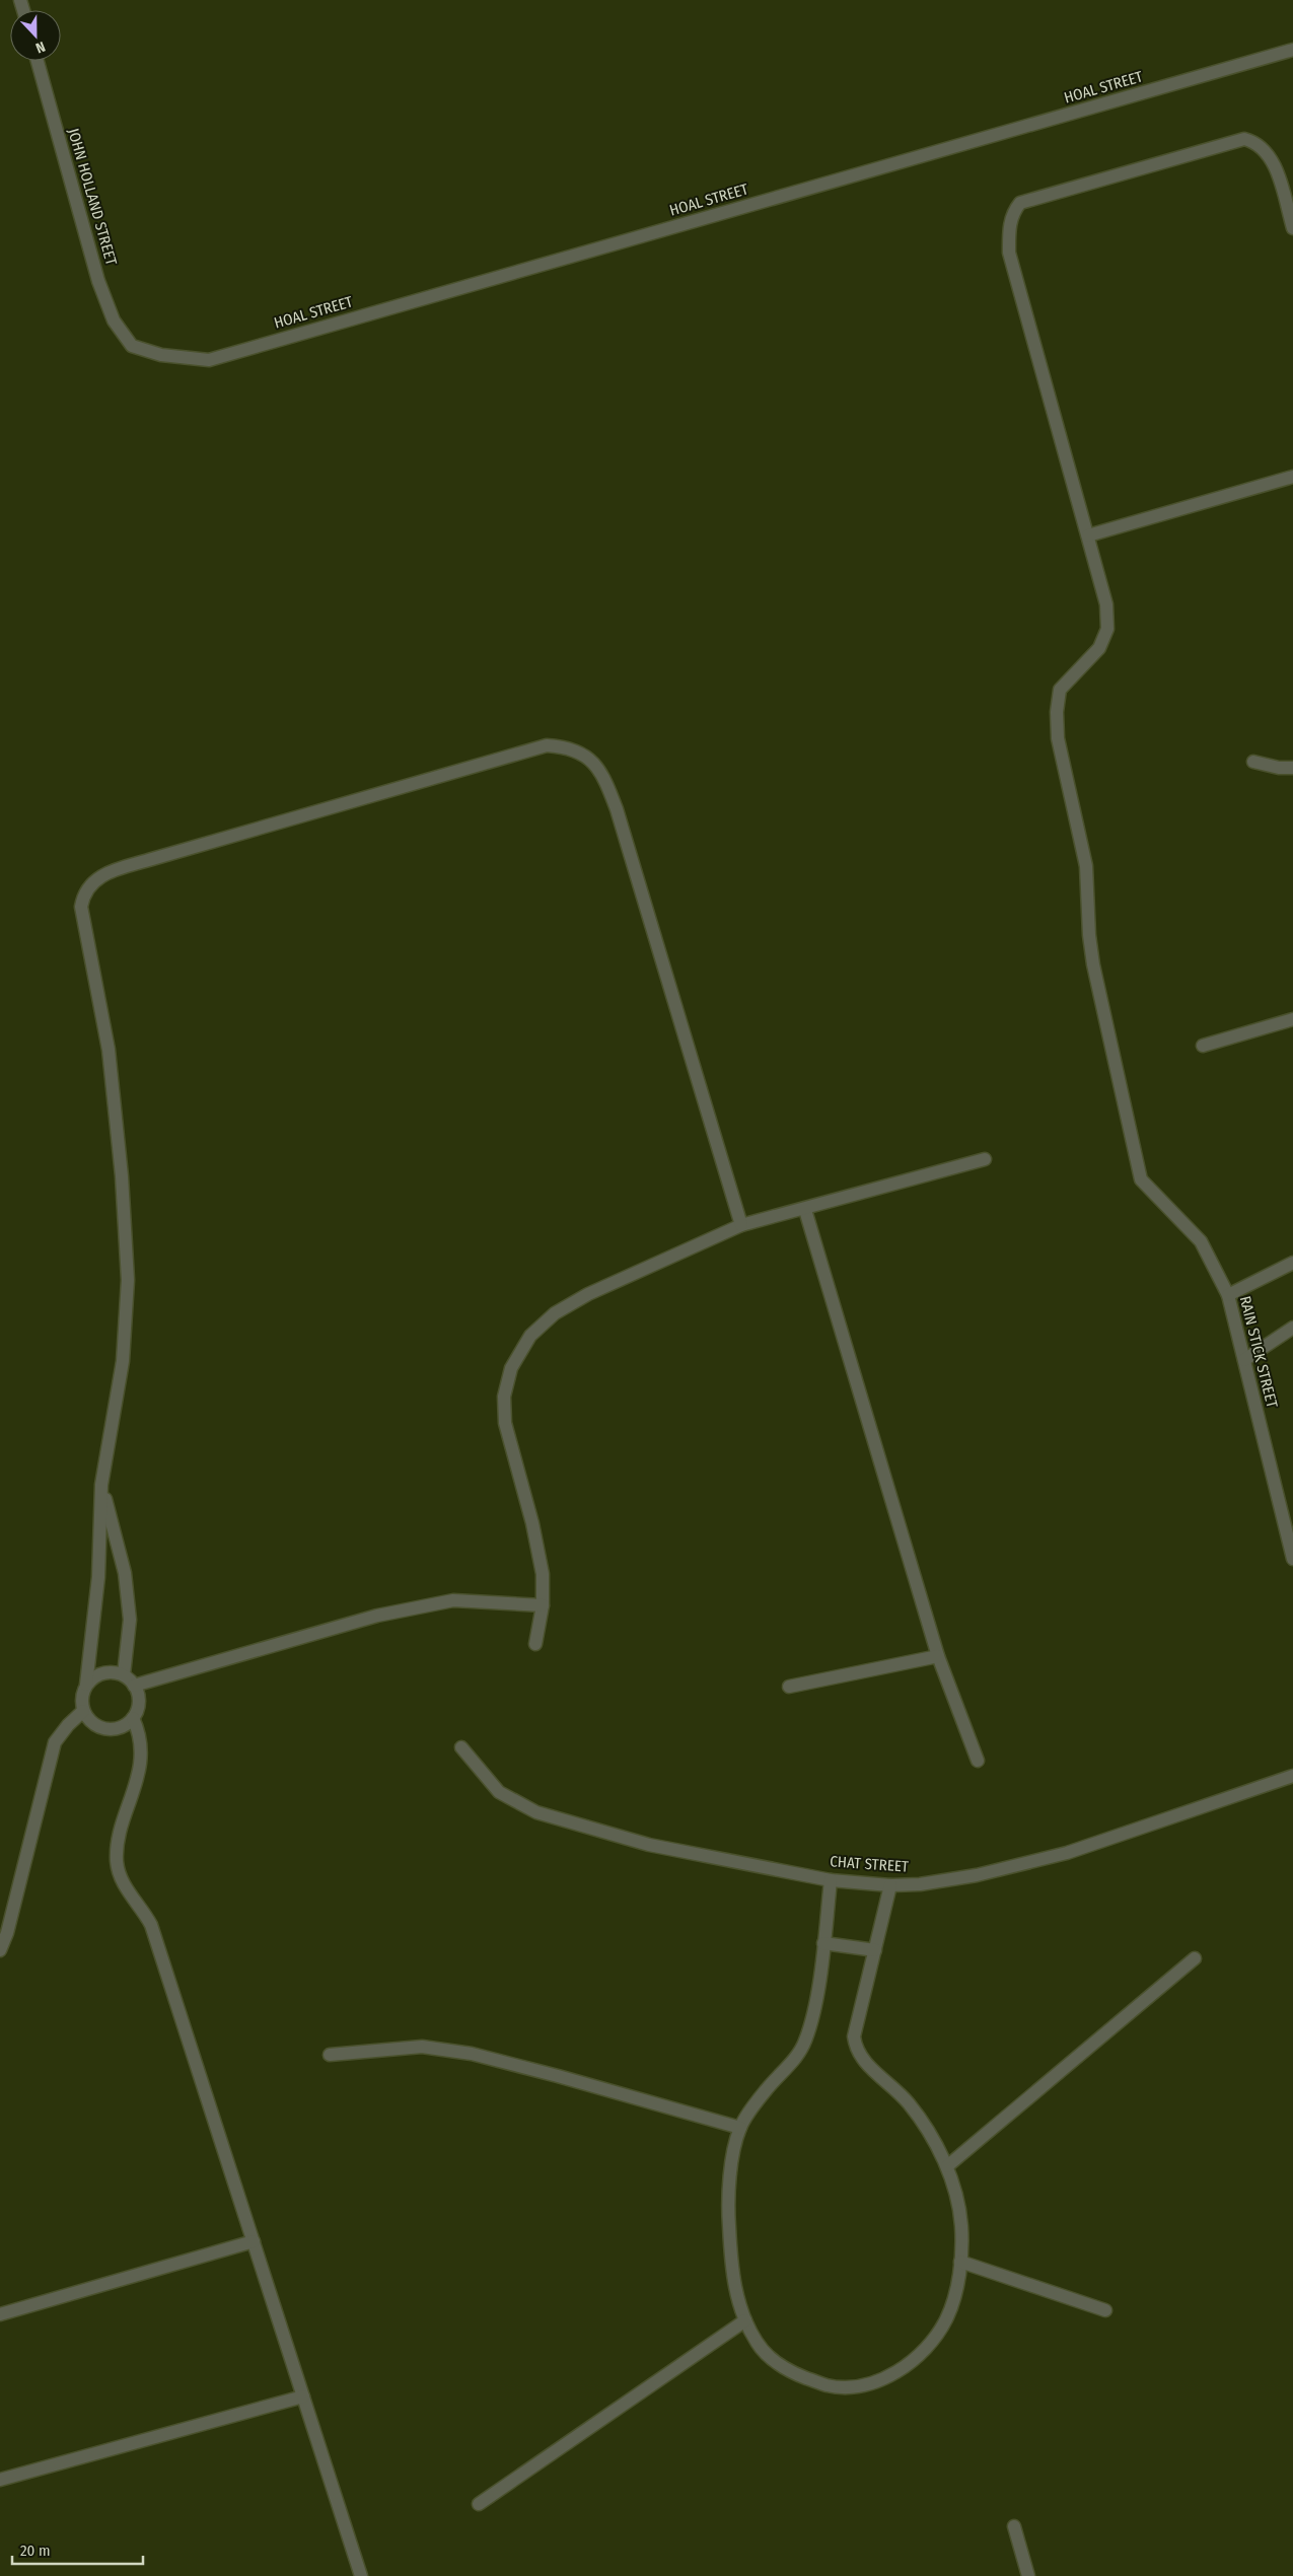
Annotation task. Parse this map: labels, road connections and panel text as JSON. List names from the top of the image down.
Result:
{
  "streets": {
    "street": [
      "HOAL STREET",
      "JOHN HOLLAND STREET",
      "RAIN STICK STREET",
      "CHAT STREET"
    ]
  },
  "crossings": [
    ["HOAL STREET", "JOHN HOLLAND STREET"]
  ],
  "scale_bar": "20 m",
  "north": "bottom"
}
